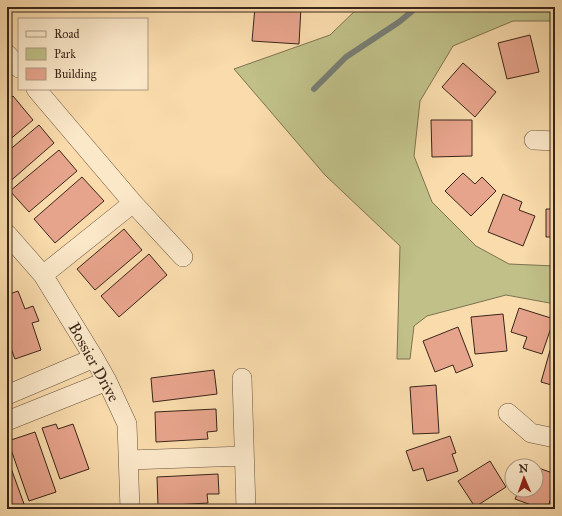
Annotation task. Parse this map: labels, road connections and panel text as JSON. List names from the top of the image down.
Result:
{
  "streets": {
    "street": ["Bossier Drive"]
  },
  "legend": ["Road", "Park", "Building"],
  "north": "top"
}
